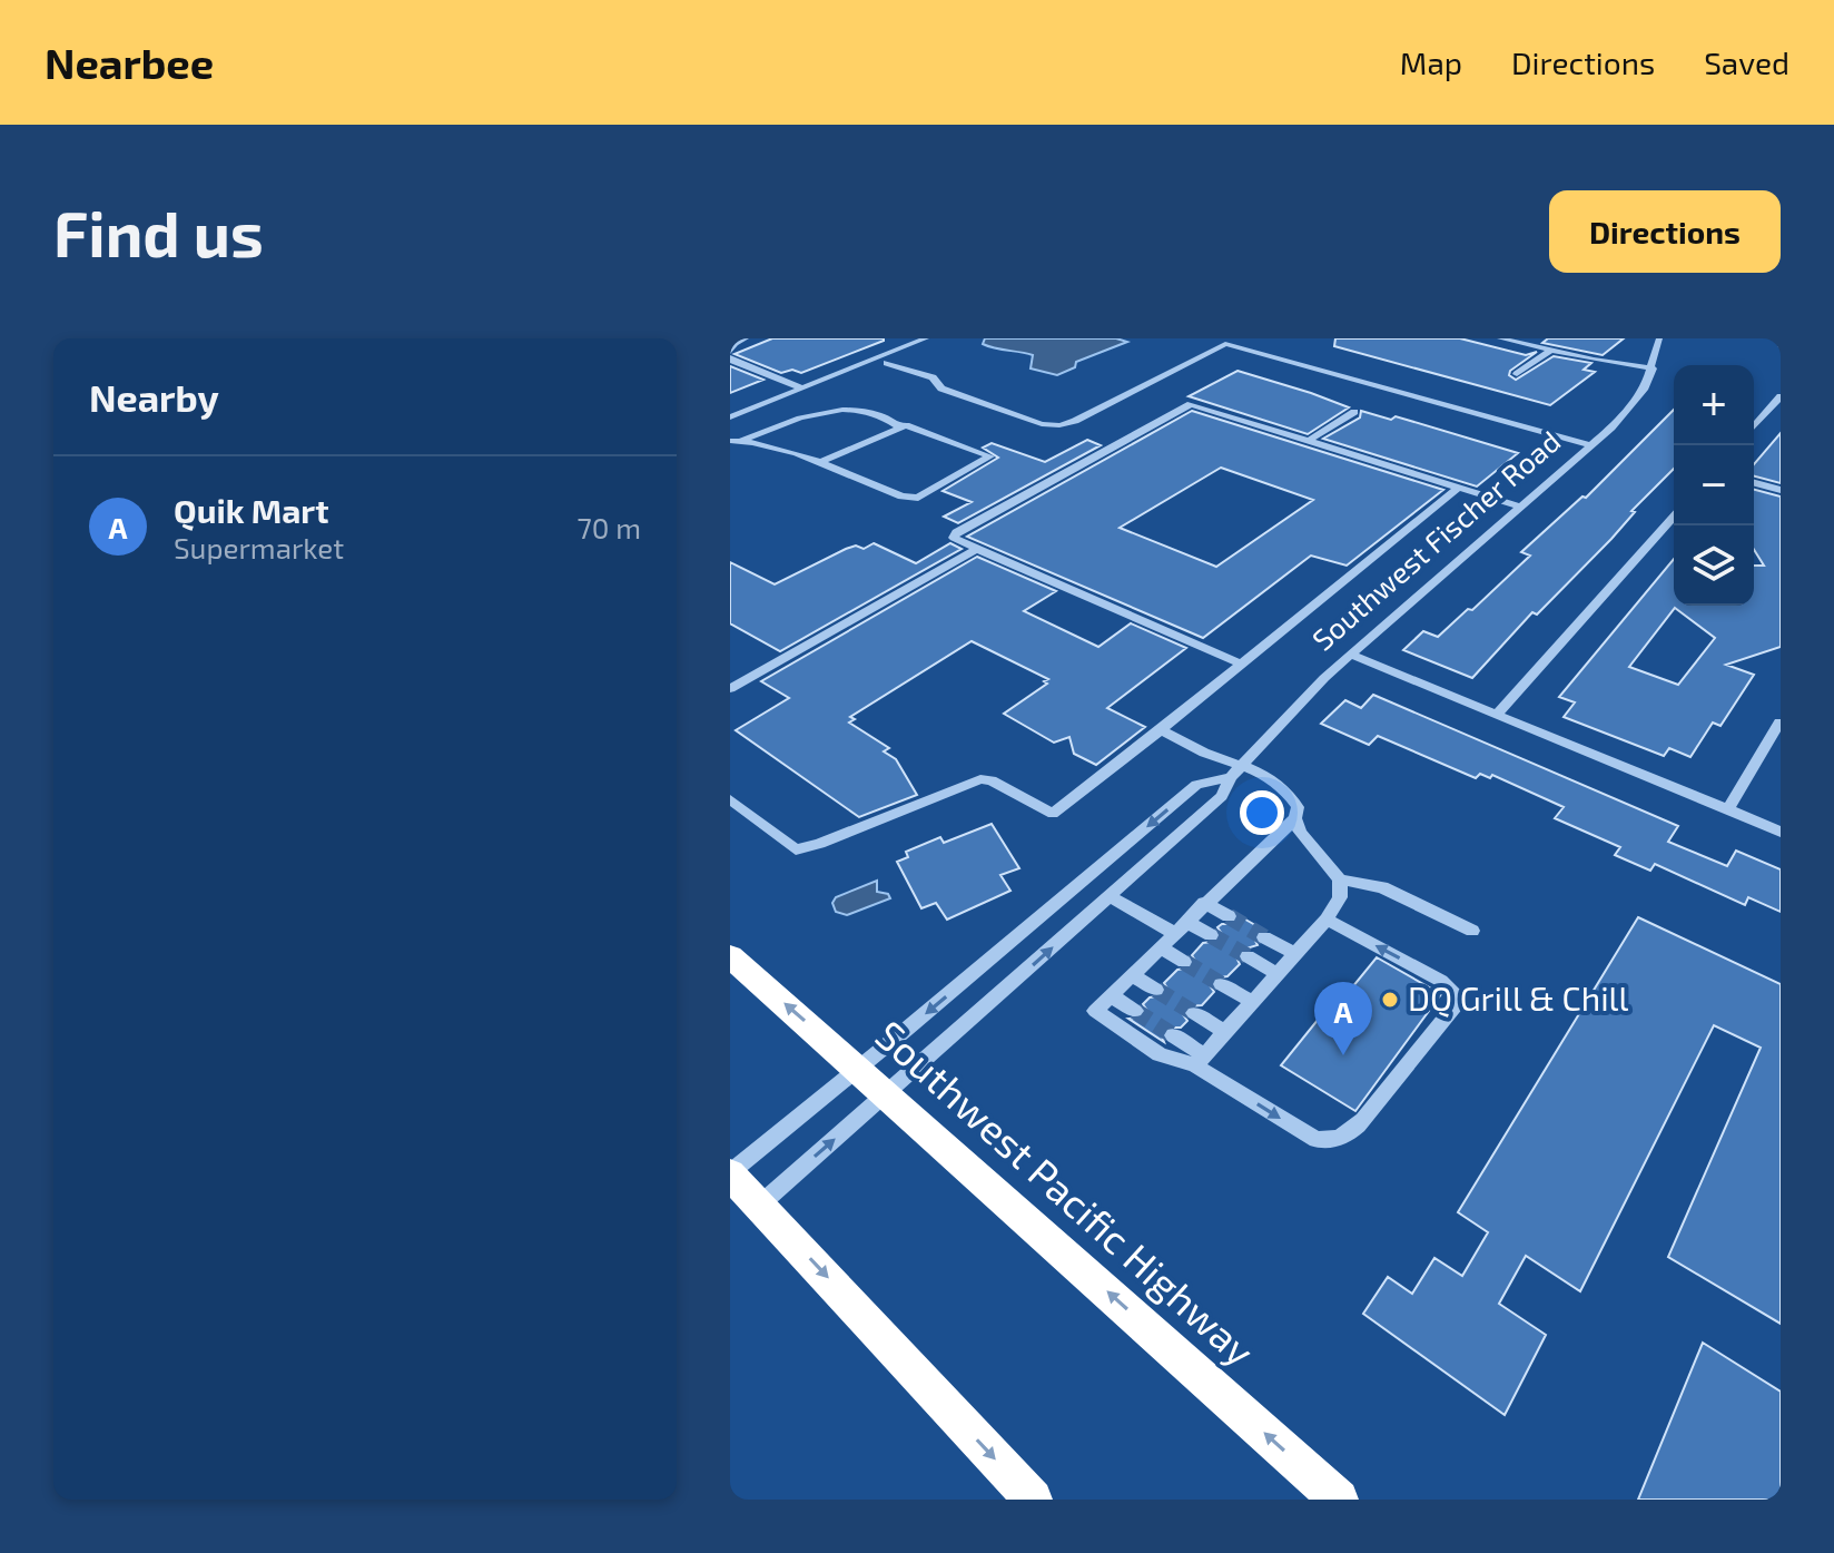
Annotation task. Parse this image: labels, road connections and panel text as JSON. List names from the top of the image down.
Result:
{
  "streets": {
    "highway": ["Southwest Pacific Highway"],
    "street": ["Southwest Fischer Road"]
  },
  "crossings": [
    ["Southwest Fischer Road", "Southwest Pacific Highway"]
  ],
  "places": ["DQ Grill & Chill"],
  "page": {
    "header": "Nearbee",
    "nav": ["Map", "Directions", "Saved"],
    "buttons": "Directions",
    "title": "Find us",
    "heading": "Nearby",
    "map_buttons": ["+", "−"],
    "list": [
      {
        "mark": "A",
        "name": "Quik Mart",
        "note": "Supermarket",
        "value": "70 m"
      }
    ],
    "pins": "A"
  }
}
